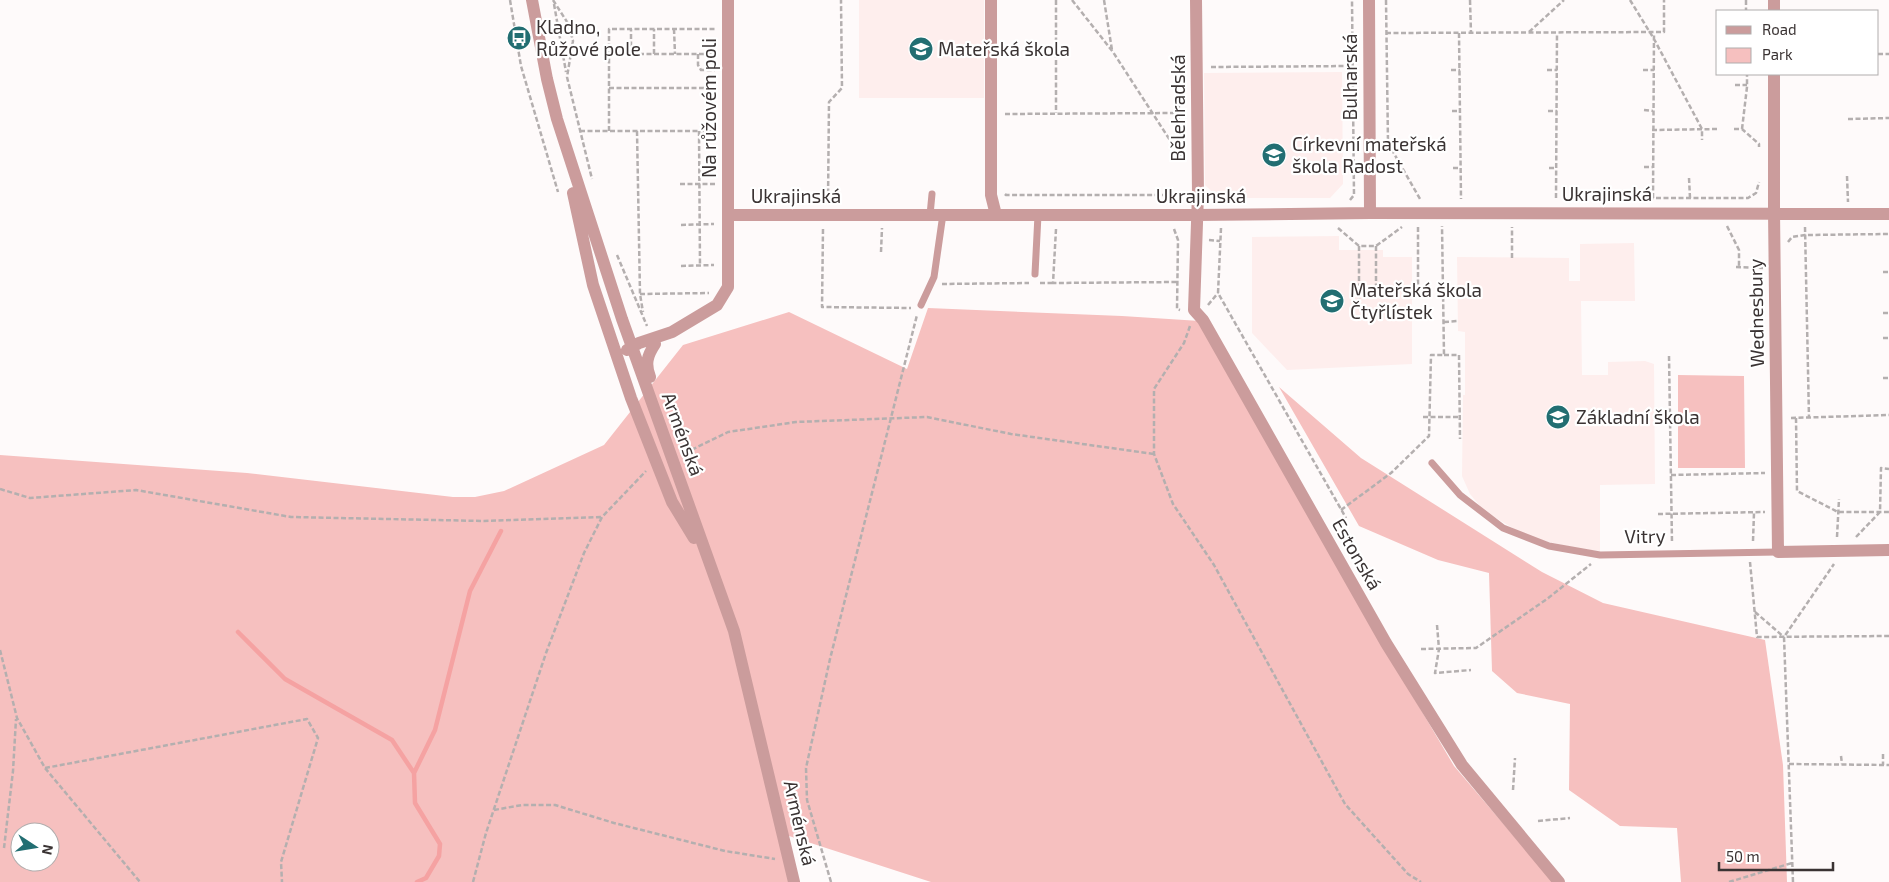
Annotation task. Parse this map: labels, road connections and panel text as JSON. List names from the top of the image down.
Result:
{
  "streets": {
    "street": [
      "Bulharská",
      "Na růžovém poli",
      "Bělehradská",
      "Ukrajinská",
      "Wednesbury",
      "Arménská",
      "Vitry",
      "Estonská"
    ]
  },
  "crossings": [
    ["Bulharská", "Ukrajinská"],
    ["Na růžovém poli", "Ukrajinská"],
    ["Bělehradská", "Ukrajinská"],
    ["Bělehradská", "Estonská"],
    ["Ukrajinská", "Wednesbury"],
    ["Ukrajinská", "Estonská"],
    ["Wednesbury", "Vitry"]
  ],
  "places": {
    "bus stop": ["Kladno, Růžové pole"],
    "school or university": [
      "Mateřská škola",
      "Církevní mateřská škola Radost",
      "Mateřská škola Čtyřlístek",
      "Základní škola"
    ]
  },
  "legend": ["Road", "Park"],
  "scale_bar": "50 m",
  "north": "right"
}
